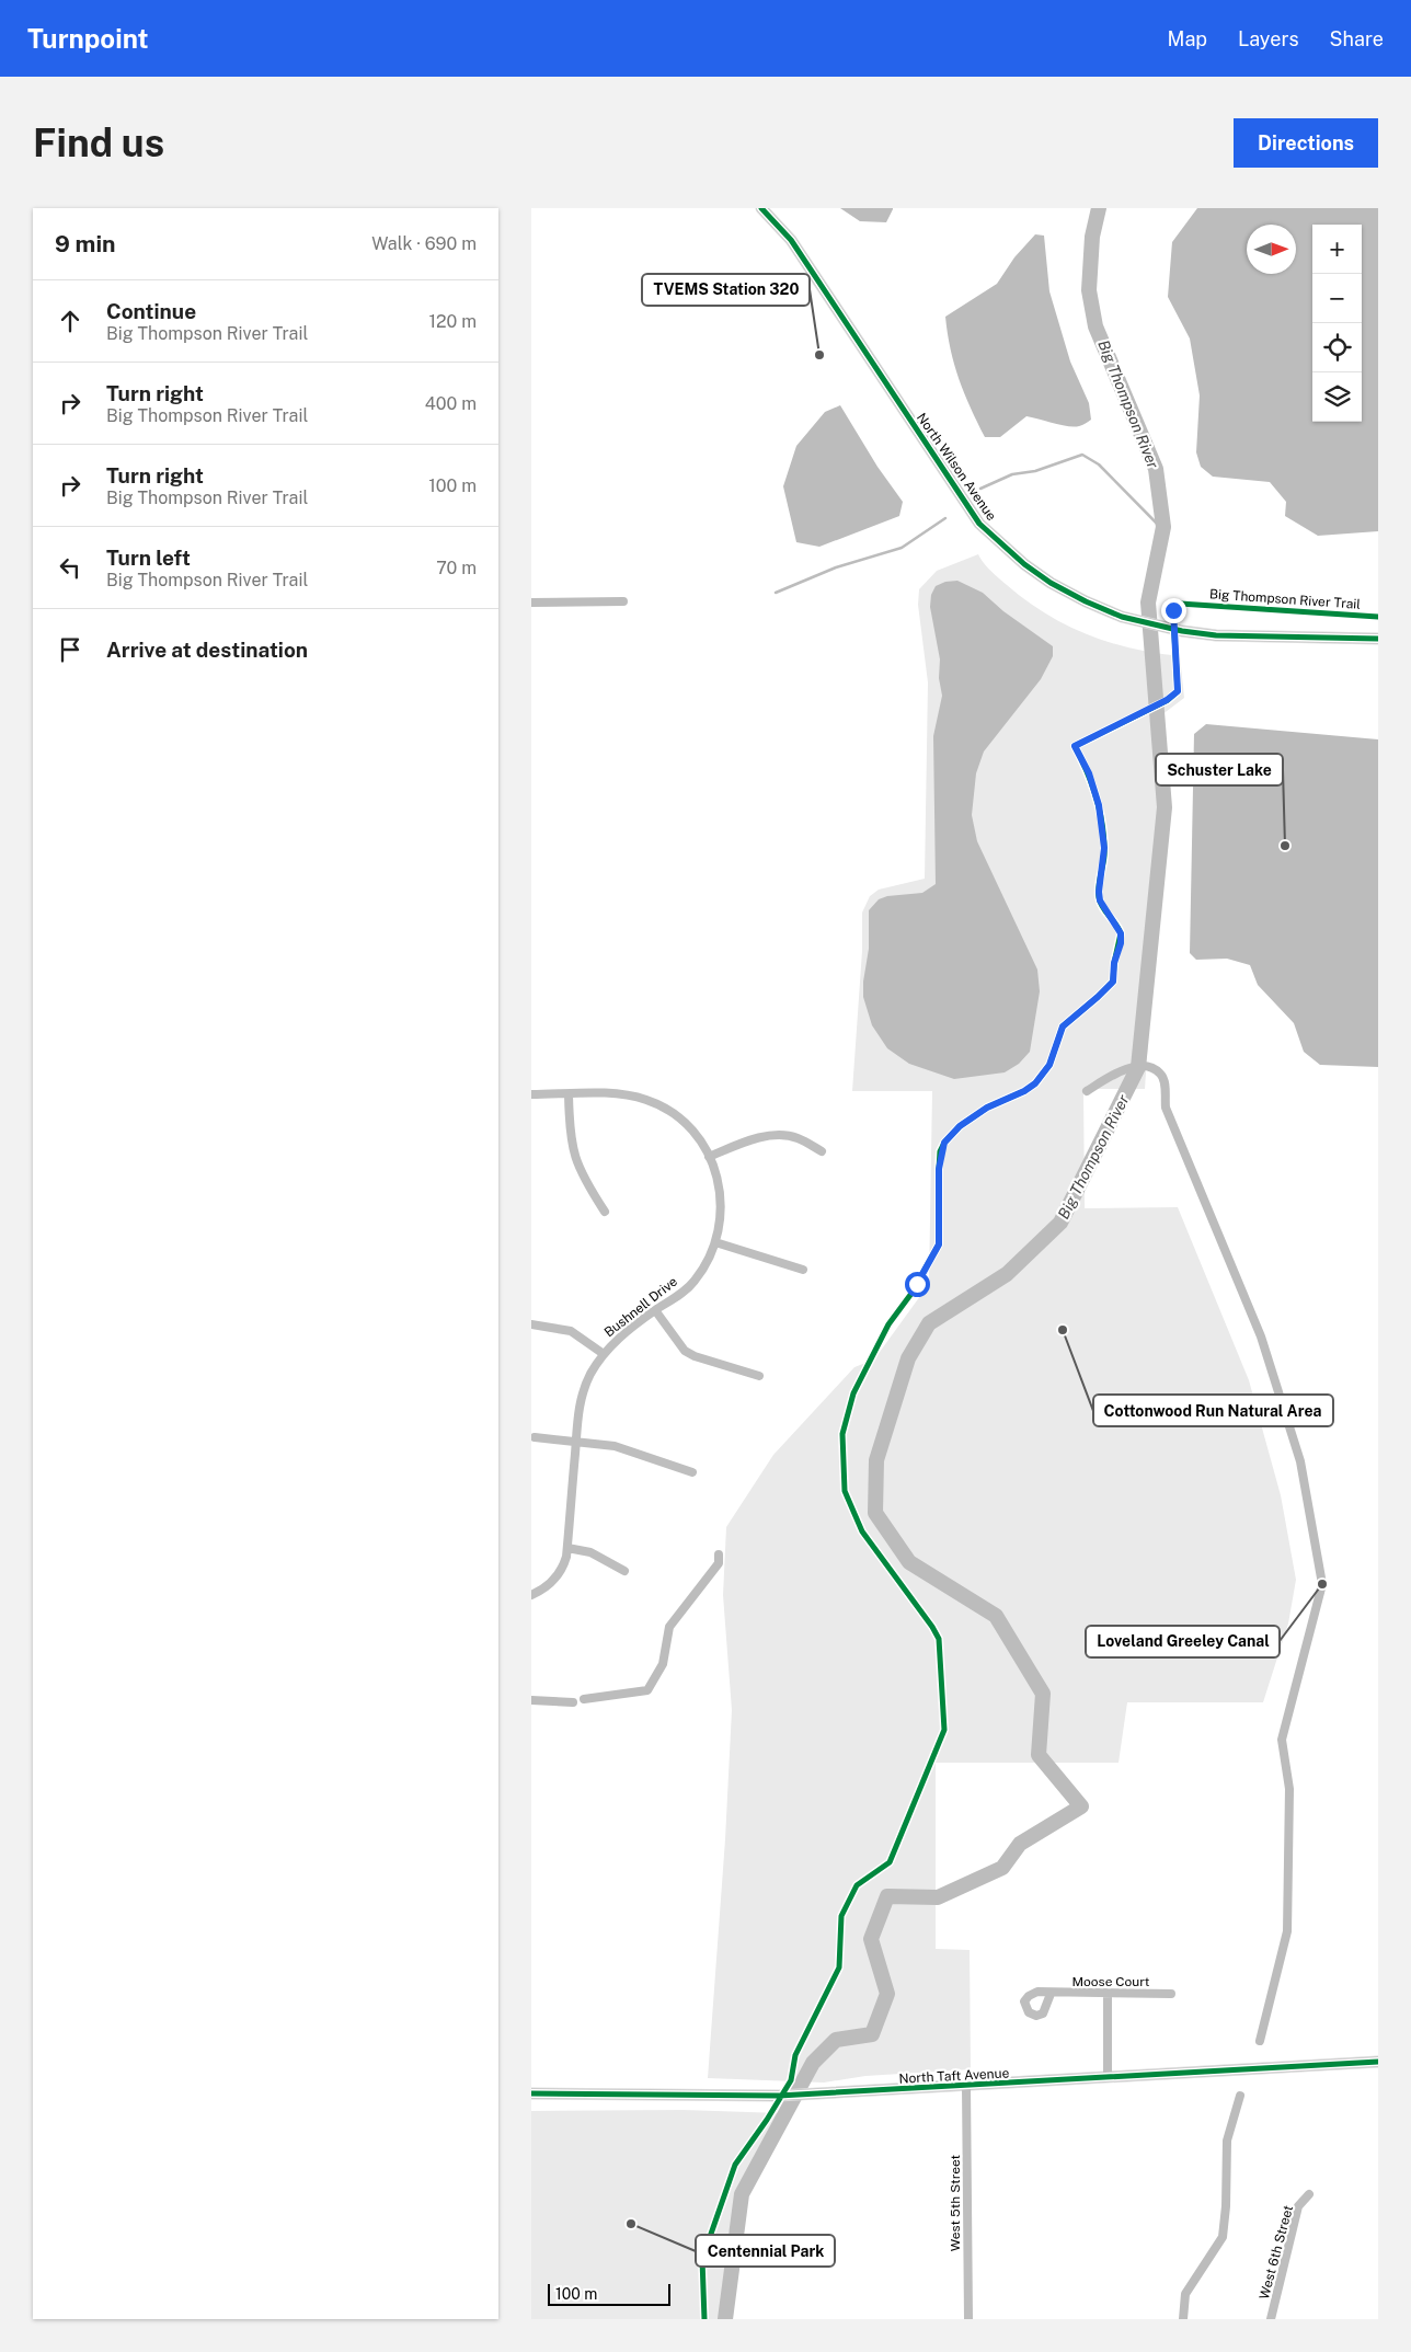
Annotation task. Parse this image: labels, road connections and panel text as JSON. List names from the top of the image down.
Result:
{
  "streets": {
    "main road": ["North Wilson Avenue", "North Taft Avenue"],
    "street": [
      "Bushnell Drive",
      "Moose Court",
      "West 5th Street",
      "West 6th Street"
    ],
    "cycle path": ["Big Thompson River Trail"]
  },
  "crossings": [
    ["North Taft Avenue", "West 5th Street"]
  ],
  "water": ["Big Thompson River"],
  "places": [
    "TVEMS Station 320",
    "Schuster Lake",
    "Cottonwood Run Natural Area",
    "Loveland Greeley Canal",
    "Centennial Park"
  ],
  "scale_bar": "100 m",
  "north": "right",
  "page": {
    "header": "Turnpoint",
    "nav": ["Map", "Layers", "Share"],
    "buttons": "Directions",
    "title": "Find us",
    "heading": ["9 min", "Walk · 690 m"],
    "map_buttons": ["+", "−"],
    "list": [
      ["Continue", "Big Thompson River Trail", "120 m"],
      ["Turn right", "Big Thompson River Trail", "400 m"],
      ["Turn right", "Big Thompson River Trail", "100 m"],
      ["Turn left", "Big Thompson River Trail", "70 m"],
      "Arrive at destination"
    ],
    "scale": "100 m"
  }
}
